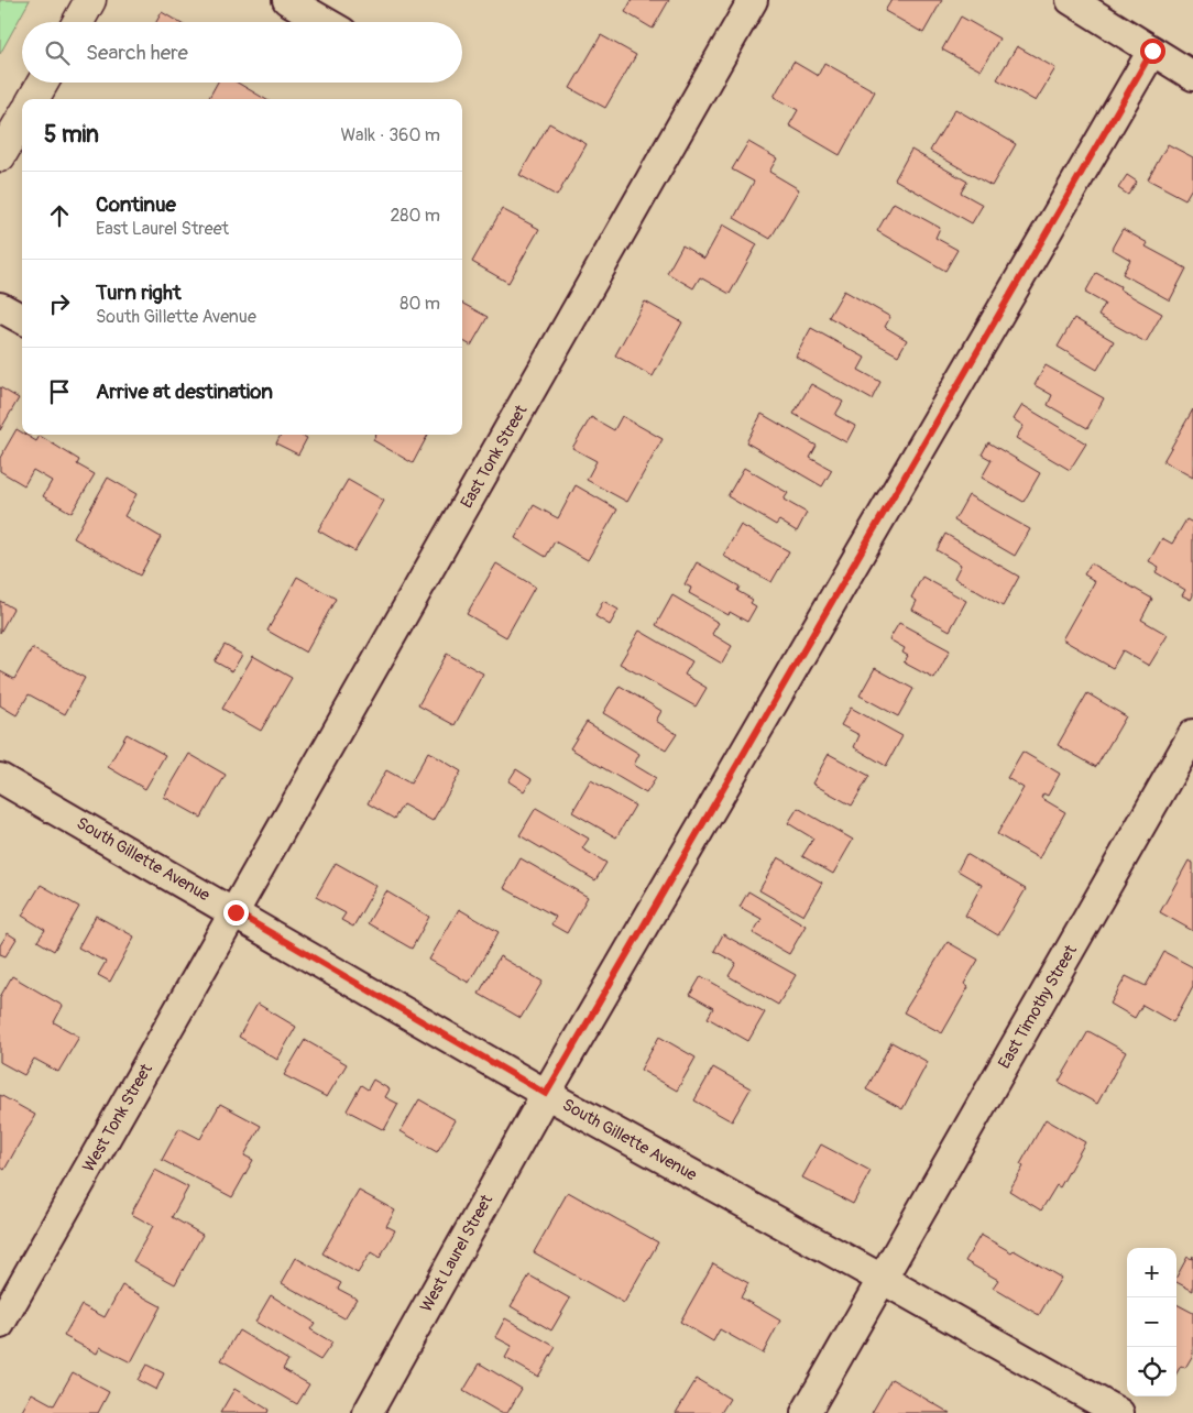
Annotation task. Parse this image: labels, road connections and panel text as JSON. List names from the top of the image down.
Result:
{
  "streets": {
    "street": [
      "East Tonk Street",
      "South Gillette Avenue",
      "East Timothy Street",
      "West Tonk Street",
      "West Laurel Street"
    ]
  },
  "crossings": [
    ["East Tonk Street", "South Gillette Avenue"],
    ["East Tonk Street", "West Tonk Street"],
    ["South Gillette Avenue", "East Timothy Street"],
    ["South Gillette Avenue", "West Tonk Street"],
    ["South Gillette Avenue", "West Laurel Street"]
  ],
  "page": {
    "search": "Search here",
    "heading": ["5 min", "Walk · 360 m"],
    "list": [
      ["Continue", "East Laurel Street", "280 m"],
      ["Turn right", "South Gillette Avenue", "80 m"],
      "Arrive at destination"
    ],
    "map_buttons": ["+", "−"]
  }
}
